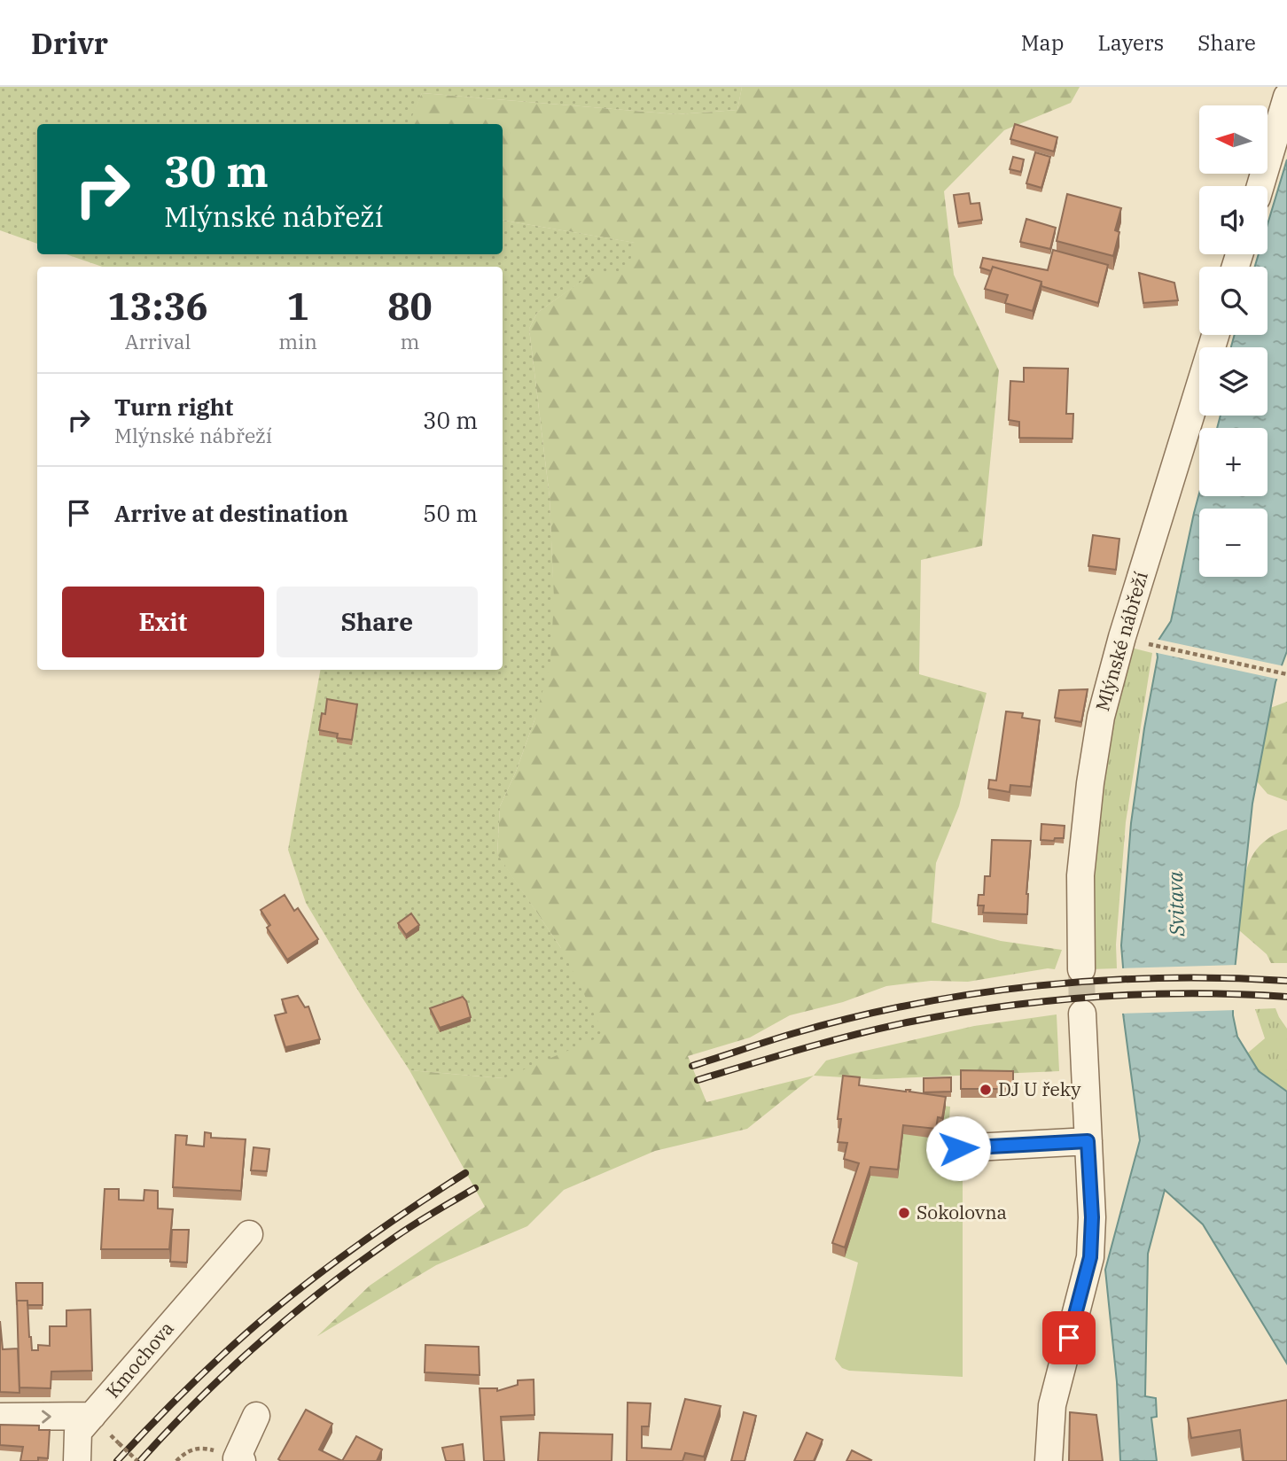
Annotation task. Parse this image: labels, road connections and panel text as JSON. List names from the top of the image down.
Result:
{
  "streets": {
    "street": ["Mlýnské nábřeží", "Kmochova"]
  },
  "water": ["Svitava"],
  "places": ["DJ U řeky", "Sokolovna"],
  "north": "left",
  "page": {
    "header": "Drivr",
    "nav": ["Map", "Layers", "Share"],
    "map_buttons": ["+", "−"],
    "turn": ["30 m", "Mlýnské nábřeží"],
    "eta": [
      "13:36",
      "Arrival",
      "1",
      "min",
      "80",
      "m"
    ],
    "list": [
      {
        "name": "Turn right",
        "note": "Mlýnské nábřeží",
        "value": "30 m"
      },
      {
        "name": "Arrive at destination",
        "value": "50 m"
      }
    ],
    "buttons": ["Exit", "Share"]
  }
}
